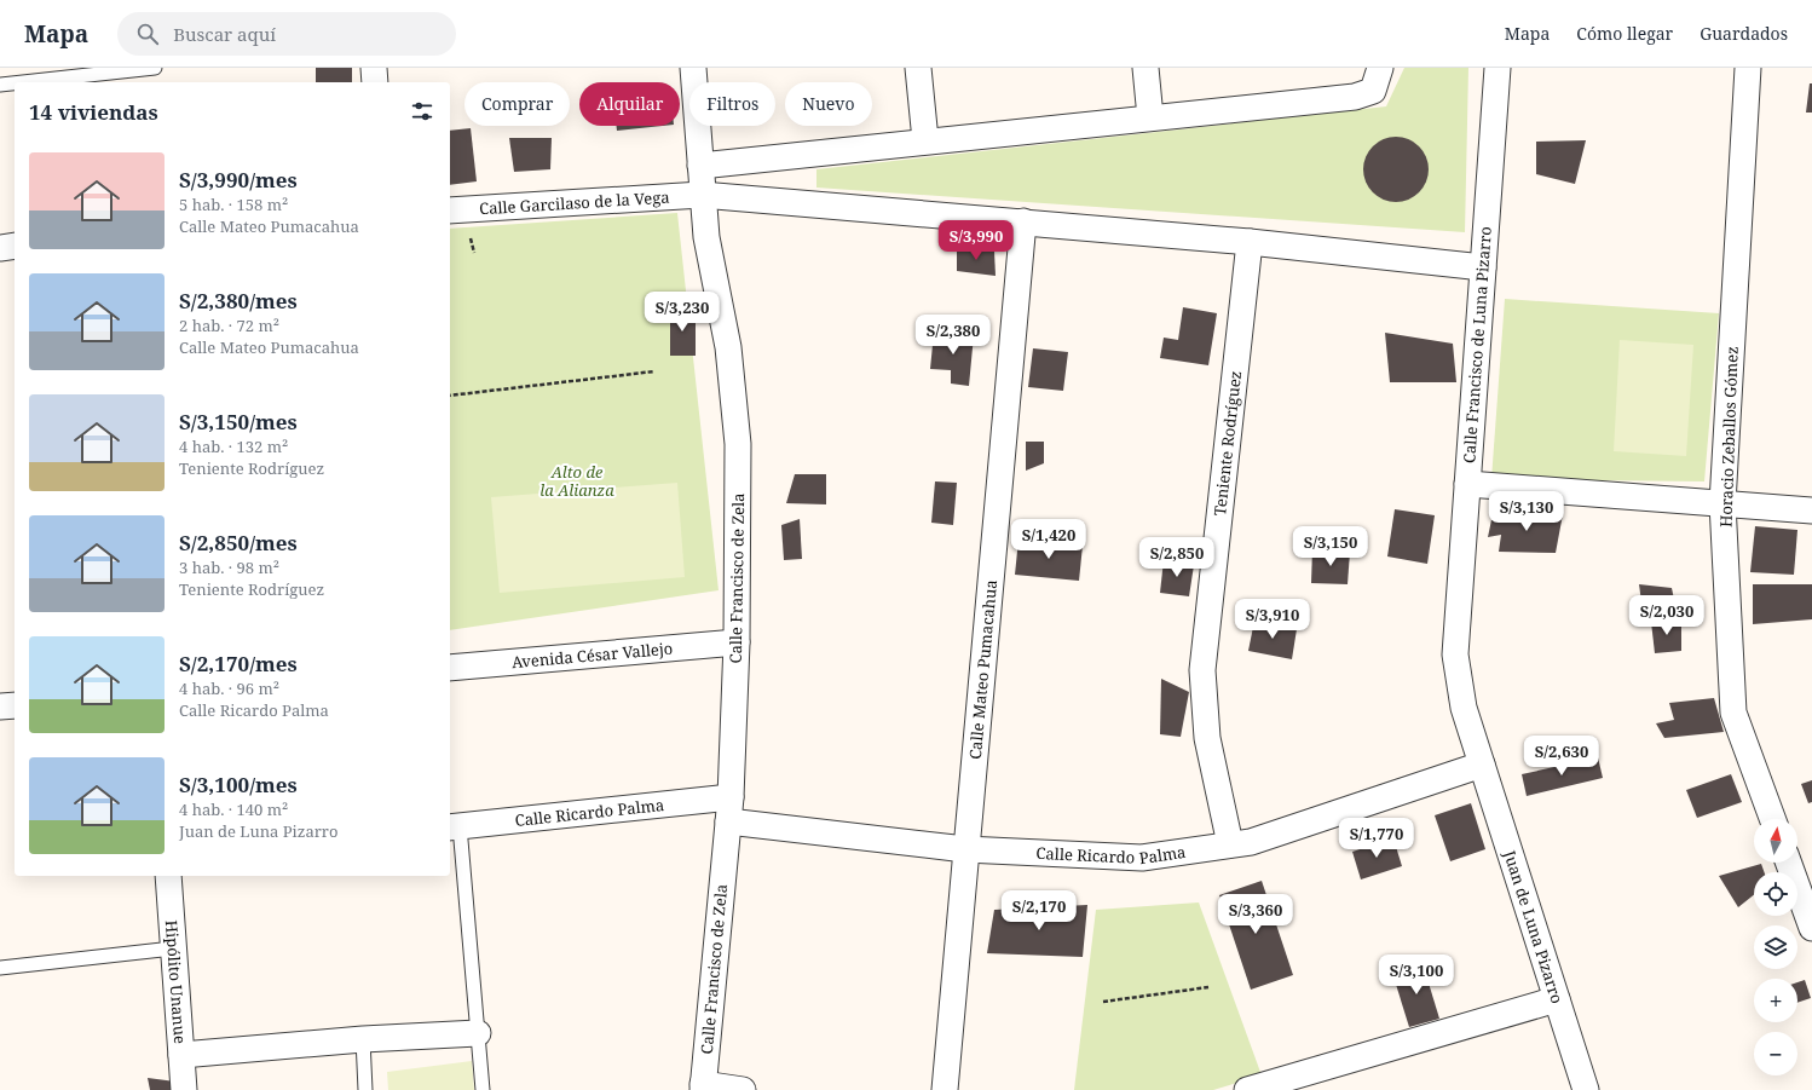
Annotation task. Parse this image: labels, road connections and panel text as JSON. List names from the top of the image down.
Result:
{
  "streets": {
    "street": [
      "Calle Garcilaso de la Vega",
      "Calle Francisco de Luna Pizarro",
      "Horacio Zeballos Gómez",
      "Teniente Rodríguez",
      "Calle Francisco de Zela",
      "Avenida César Vallejo",
      "Calle Mateo Pumacahua",
      "Calle Ricardo Palma",
      "Juan de Luna Pizarro",
      "Hipólito Unanue"
    ]
  },
  "crossings": [
    ["Calle Garcilaso de la Vega", "Calle Francisco de Luna Pizarro"],
    ["Calle Garcilaso de la Vega", "Teniente Rodríguez"],
    ["Calle Garcilaso de la Vega", "Calle Francisco de Zela"],
    ["Calle Garcilaso de la Vega", "Calle Mateo Pumacahua"],
    ["Calle Francisco de Luna Pizarro", "Calle Ricardo Palma"],
    ["Calle Francisco de Luna Pizarro", "Juan de Luna Pizarro"],
    ["Teniente Rodríguez", "Calle Ricardo Palma"],
    ["Calle Francisco de Zela", "Avenida César Vallejo"],
    ["Calle Francisco de Zela", "Calle Ricardo Palma"],
    ["Calle Mateo Pumacahua", "Calle Ricardo Palma"],
    ["Calle Ricardo Palma", "Juan de Luna Pizarro"]
  ],
  "parks": ["Alto de la Alianza"],
  "north": "top",
  "page": {
    "header": "Mapa",
    "search": "Buscar aquí",
    "nav": ["Mapa", "Cómo llegar", "Guardados"],
    "chip": [
      "Comprar",
      "Alquilar",
      "Filtros",
      "Nuevo"
    ],
    "heading": "14 viviendas",
    "list": [
      {
        "name": "S/3,990/mes",
        "note": "5 hab. · 158 m² · Calle Mateo Pumacahua"
      },
      {
        "name": "S/2,380/mes",
        "note": "2 hab. · 72 m² · Calle Mateo Pumacahua"
      },
      {
        "name": "S/3,150/mes",
        "note": "4 hab. · 132 m² · Teniente Rodríguez"
      },
      {
        "name": "S/2,850/mes",
        "note": "3 hab. · 98 m² · Teniente Rodríguez"
      },
      {
        "name": "S/2,170/mes",
        "note": "4 hab. · 96 m² · Calle Ricardo Palma"
      },
      {
        "name": "S/3,100/mes",
        "note": "4 hab. · 140 m² · Juan de Luna Pizarro"
      }
    ],
    "price": [
      "S/3,990",
      "S/3,230",
      "S/2,380",
      "S/3,130",
      "S/1,420",
      "S/3,150",
      "S/2,850",
      "S/2,030",
      "S/3,910",
      "S/2,630",
      "S/1,770",
      "S/2,170",
      "S/3,360",
      "S/3,100"
    ],
    "map_buttons": ["+", "−"]
  }
}
